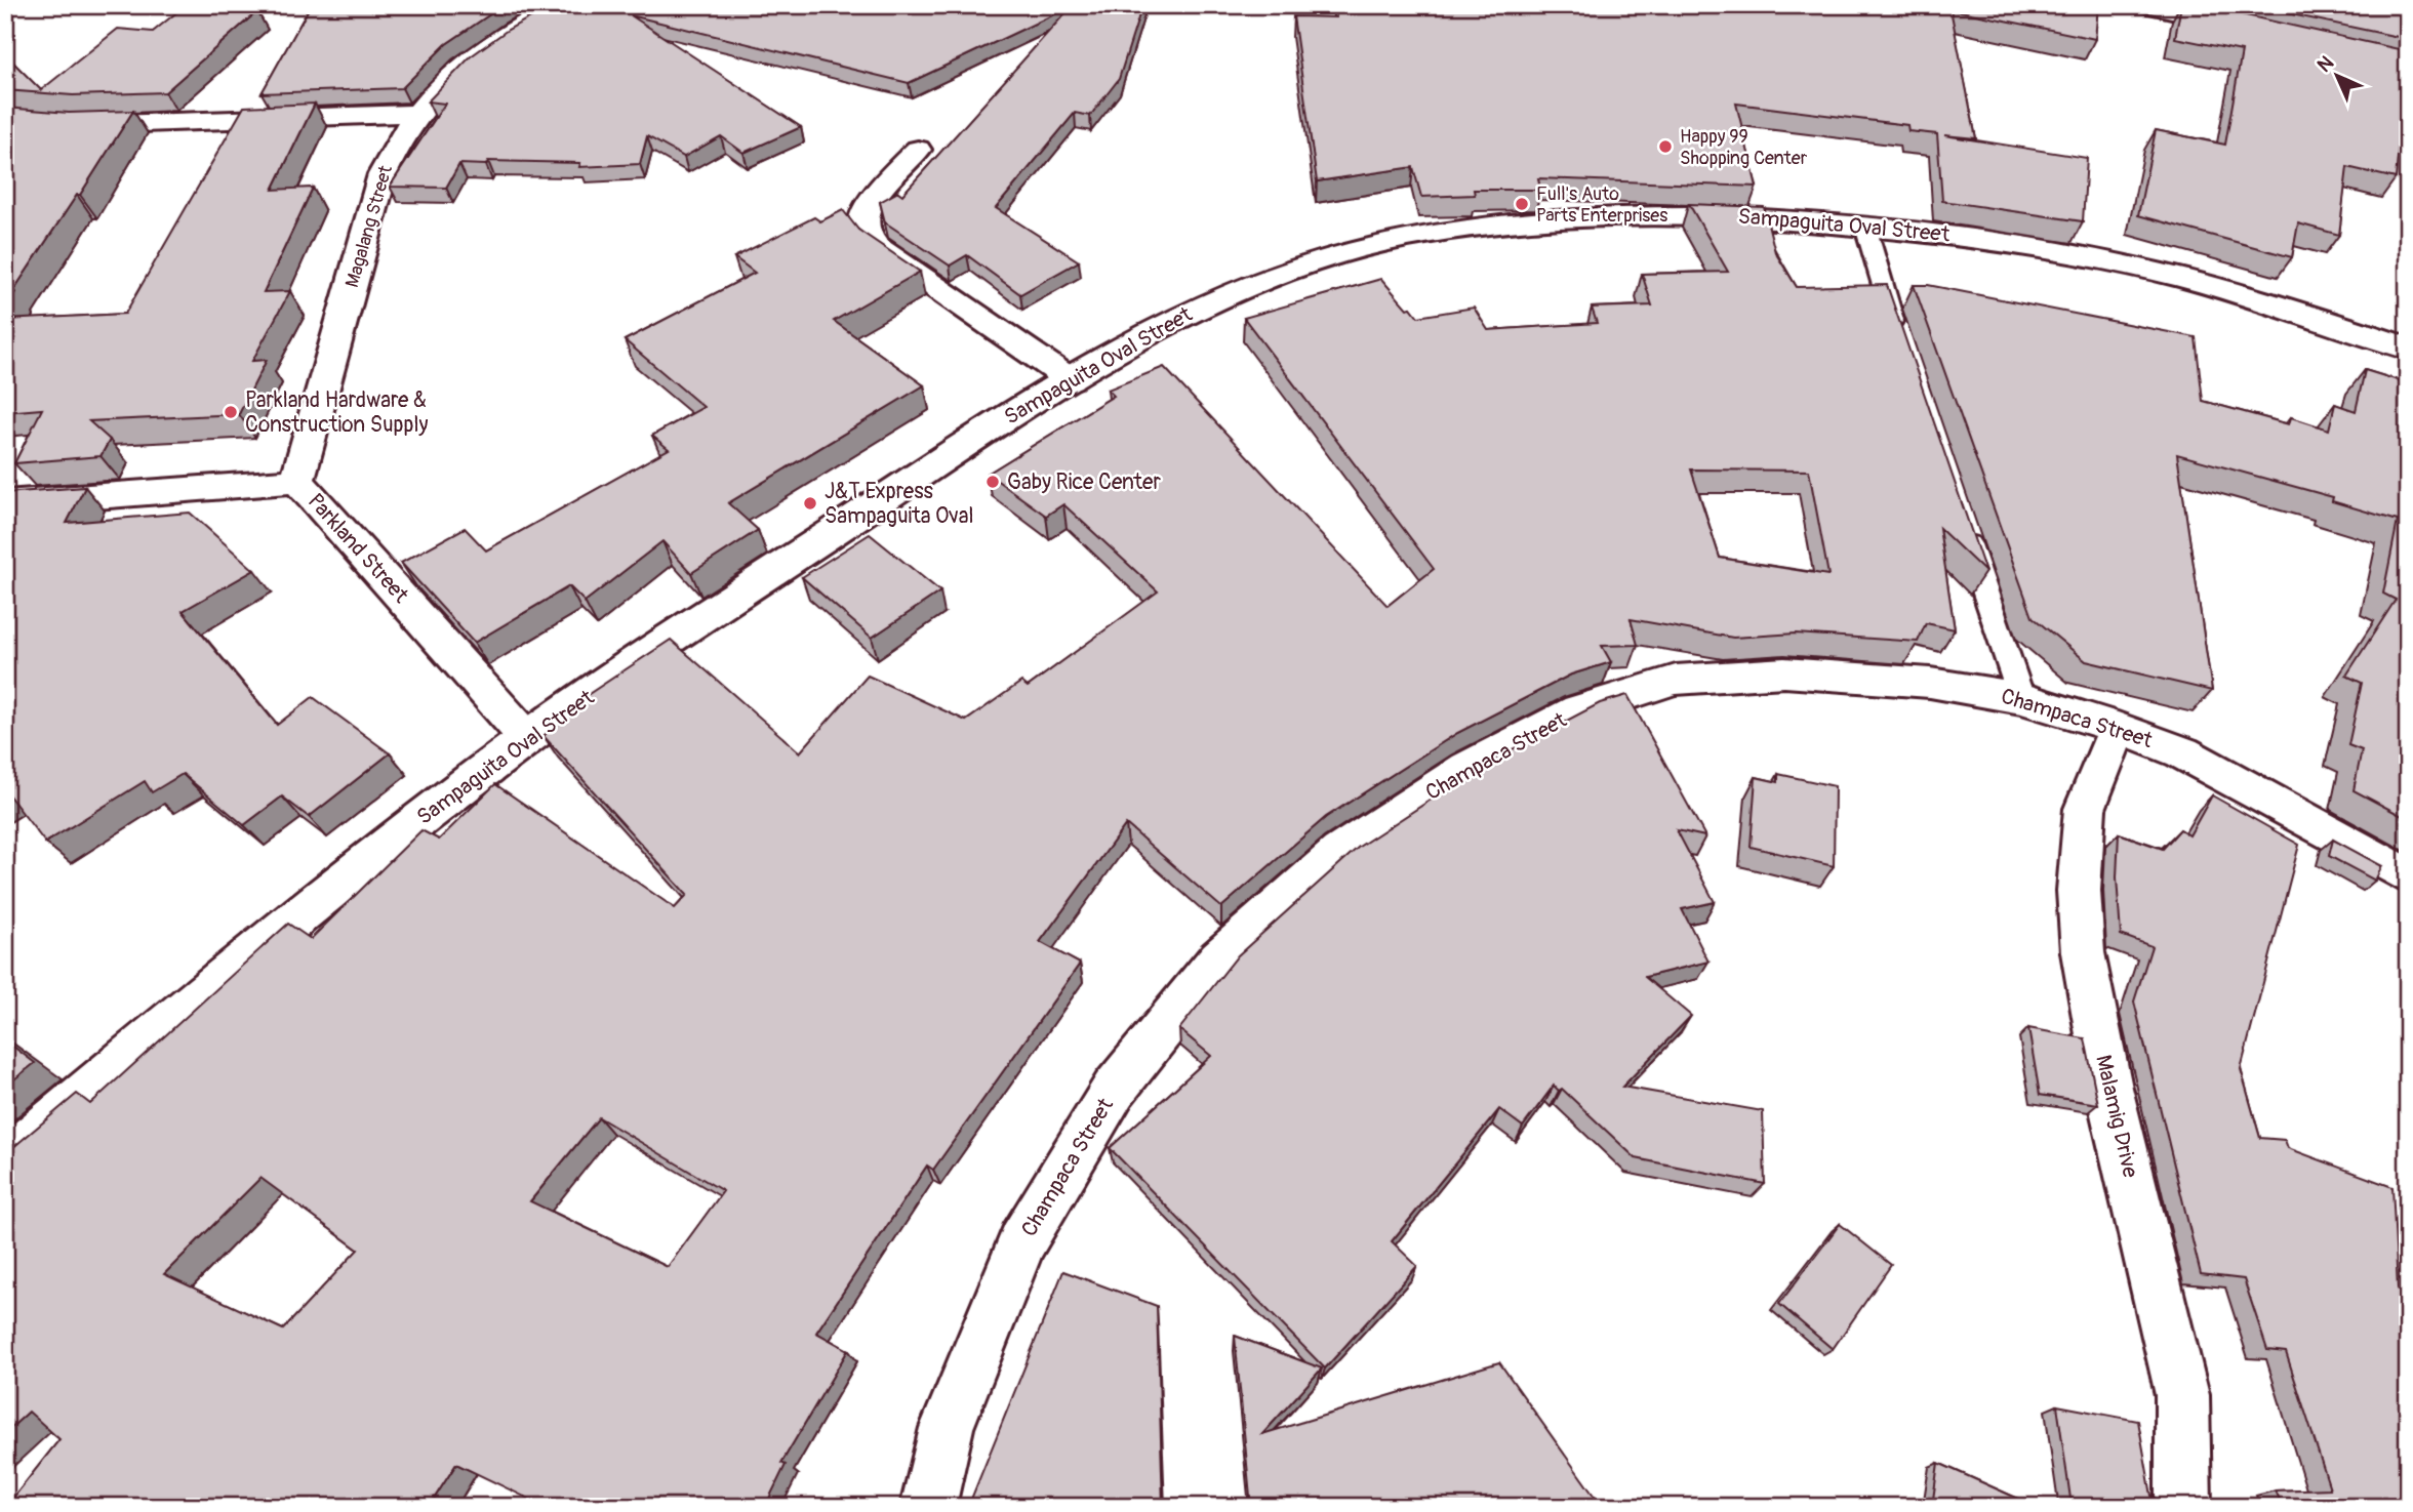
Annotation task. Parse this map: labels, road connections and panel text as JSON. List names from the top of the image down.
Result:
{
  "streets": {
    "street": [
      "Sampaguita Oval Street",
      "Magalang Street",
      "Parkland Street",
      "Champaca Street",
      "Malamig Drive"
    ]
  },
  "crossings": [
    ["Sampaguita Oval Street", "Parkland Street"],
    ["Magalang Street", "Parkland Street"],
    ["Champaca Street", "Malamig Drive"]
  ],
  "places": [
    "Happy 99 Shopping Center",
    "Full's Auto Parts Enterprises",
    "Parkland Hardware & Construction Supply",
    "Gaby Rice Center",
    "J&T Express Sampaguita Oval"
  ],
  "north": "top left"
}
